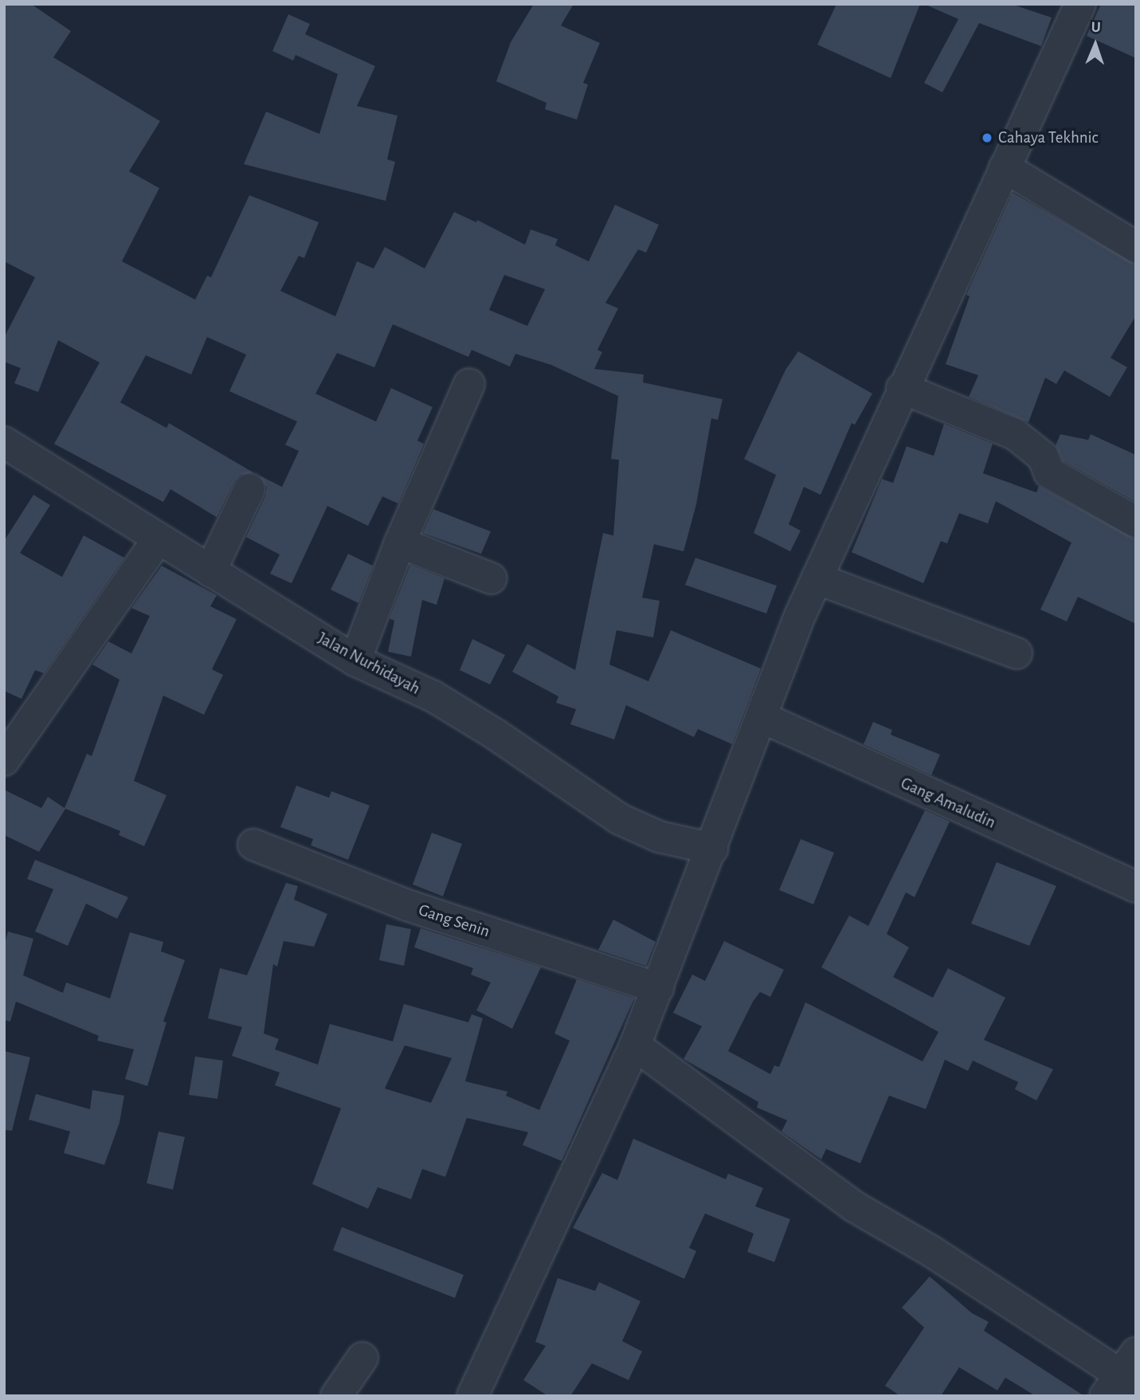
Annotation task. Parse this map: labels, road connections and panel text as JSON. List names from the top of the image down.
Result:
{
  "streets": {
    "street": ["Jalan Nurhidayah", "Gang Amaludin", "Gang Senin"]
  },
  "places": ["Cahaya Tekhnic"],
  "north": "top"
}
